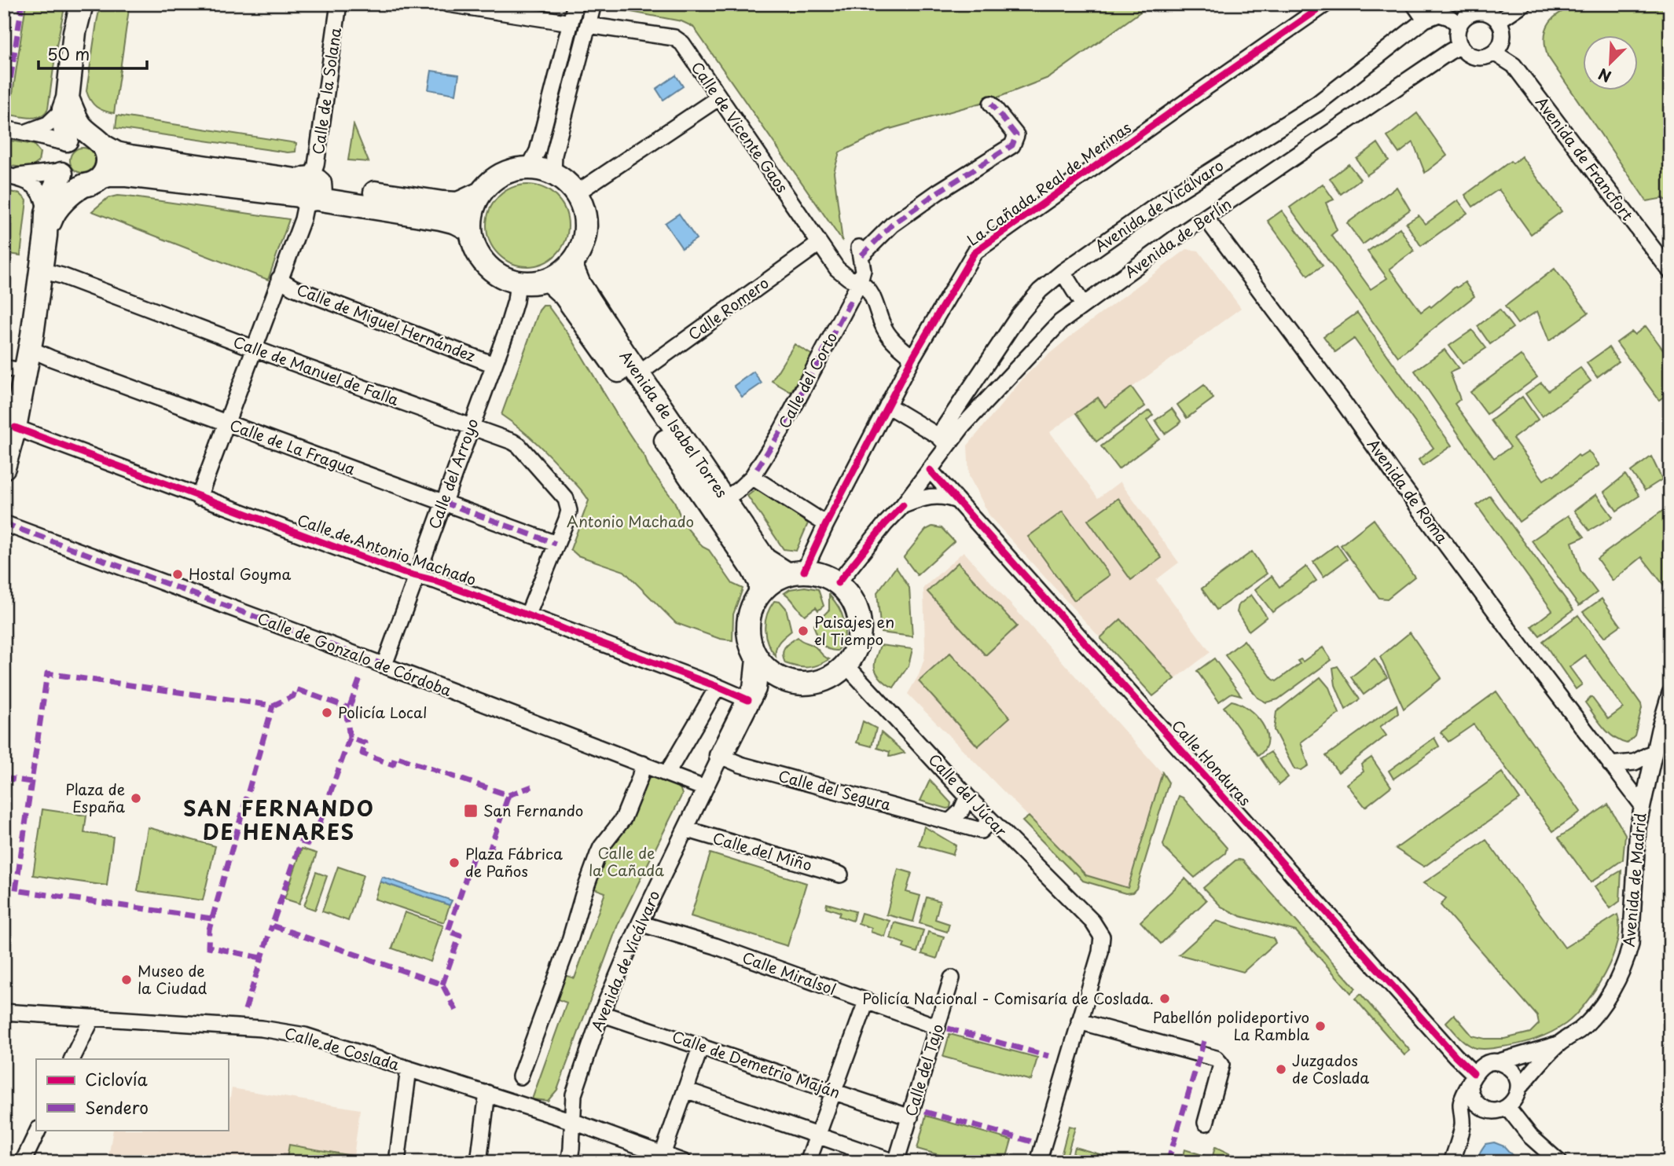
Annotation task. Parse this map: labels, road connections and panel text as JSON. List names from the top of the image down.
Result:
{
  "streets": {
    "street": [
      "Calle de la Solana",
      "Calle de Vicente Gaos",
      "Avenida de Francfort",
      "La Cañada Real de Merinas",
      "Avenida de Vicálvaro",
      "Avenida de Berlín",
      "Calle Romero",
      "Calle de Miguel Hernández",
      "Calle de Manuel de Falla",
      "Calle del Corto",
      "Avenida de Isabel Torres",
      "Calle de La Fragua",
      "Calle del Arroyo",
      "Avenida de Roma",
      "Calle de Antonio Machado",
      "Calle de Gonzalo de Córdoba",
      "Calle Honduras",
      "Calle del Segura",
      "Calle del Júcar",
      "Calle del Miño",
      "Avenida de Madrid",
      "Calle Miralsol",
      "Calle de Coslada",
      "Calle de Demetrio Maján",
      "Calle del Tajo"
    ]
  },
  "crossings": [
    ["Calle de la Solana", "Calle de Miguel Hernández"],
    ["Calle de la Solana", "Calle de Manuel de Falla"],
    ["Calle de la Solana", "Calle de La Fragua"],
    ["Calle de la Solana", "Calle de Antonio Machado"],
    ["Calle de Vicente Gaos", "Calle Romero"],
    ["Calle de Vicente Gaos", "Calle del Corto"],
    ["Avenida de Francfort", "Avenida de Berlín"],
    ["La Cañada Real de Merinas", "Avenida de Vicálvaro"],
    ["La Cañada Real de Merinas", "Avenida de Isabel Torres"],
    ["La Cañada Real de Merinas", "Calle del Júcar"],
    ["Avenida de Vicálvaro", "Avenida de Berlín"],
    ["Avenida de Vicálvaro", "Avenida de Isabel Torres"],
    ["Avenida de Vicálvaro", "Calle de Antonio Machado"],
    ["Avenida de Vicálvaro", "Calle de Gonzalo de Córdoba"],
    ["Avenida de Vicálvaro", "Calle del Segura"],
    ["Avenida de Vicálvaro", "Calle del Júcar"],
    ["Avenida de Vicálvaro", "Calle del Miño"],
    ["Avenida de Vicálvaro", "Calle Miralsol"],
    ["Avenida de Vicálvaro", "Calle de Coslada"],
    ["Avenida de Vicálvaro", "Calle de Demetrio Maján"],
    ["Avenida de Berlín", "Avenida de Roma"],
    ["Avenida de Berlín", "Calle Honduras"],
    ["Calle Romero", "Avenida de Isabel Torres"],
    ["Calle de Miguel Hernández", "Calle del Arroyo"],
    ["Calle de Manuel de Falla", "Calle de La Fragua"],
    ["Calle de Manuel de Falla", "Calle del Arroyo"],
    ["Calle del Corto", "Avenida de Isabel Torres"],
    ["Avenida de Isabel Torres", "Calle del Arroyo"],
    ["Avenida de Isabel Torres", "Calle del Júcar"],
    ["Calle de La Fragua", "Calle del Arroyo"],
    ["Calle del Arroyo", "Calle de Antonio Machado"],
    ["Calle del Arroyo", "Calle de Gonzalo de Córdoba"],
    ["Avenida de Roma", "Avenida de Madrid"],
    ["Calle Honduras", "Avenida de Madrid"],
    ["Calle del Segura", "Calle del Júcar"],
    ["Calle Miralsol", "Calle del Tajo"],
    ["Calle de Demetrio Maján", "Calle del Tajo"]
  ],
  "districts": ["SAN FERNANDO DE HENARES"],
  "parks": ["Antonio Machado", "Calle de la Cañada"],
  "places": {
    "other": [
      "Hostal Goyma",
      "Paisajes en el Tiempo",
      "Policía Local",
      "Plaza de España",
      "Plaza Fábrica de Paños",
      "Museo de la Ciudad",
      "Policía Nacional - Comisaría de Coslada.",
      "Pabellón polideportivo La Rambla",
      "Juzgados de Coslada"
    ],
    "transit": ["San Fernando"]
  },
  "legend": ["Ciclovía", "Sendero"],
  "scale_bar": "50 m",
  "north": "bottom left"
}
